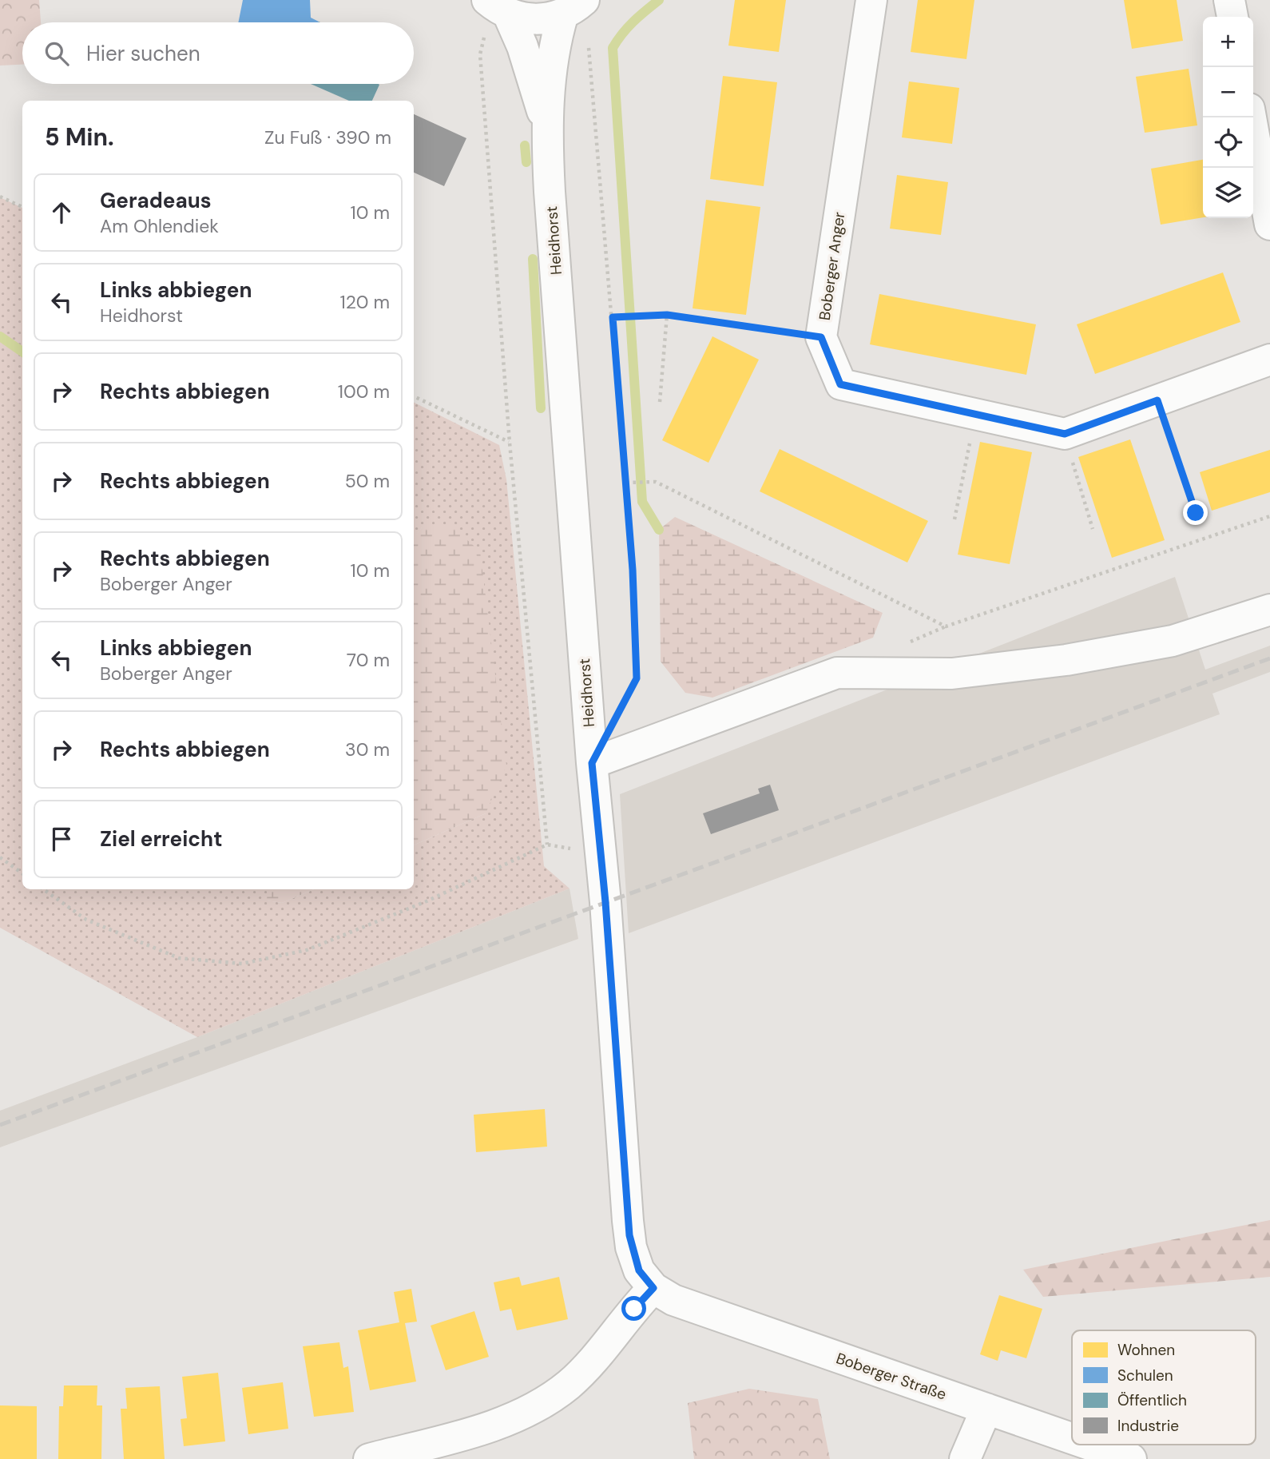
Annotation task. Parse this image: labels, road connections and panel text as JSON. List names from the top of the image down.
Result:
{
  "streets": {
    "street": ["Heidhorst", "Boberger Anger", "Boberger Straße"]
  },
  "crossings": [
    ["Heidhorst", "Boberger Straße"]
  ],
  "legend": [
    "Wohnen",
    "Schulen",
    "Öffentlich",
    "Industrie"
  ],
  "page": {
    "map_buttons": ["+", "−"],
    "search": "Hier suchen",
    "heading": ["5 Min.", "Zu Fuß · 390 m"],
    "list": [
      ["Geradeaus", "Am Ohlendiek", "10 m"],
      ["Links abbiegen", "Heidhorst", "120 m"],
      ["Rechts abbiegen", "100 m"],
      ["Rechts abbiegen", "50 m"],
      ["Rechts abbiegen", "Boberger Anger", "10 m"],
      ["Links abbiegen", "Boberger Anger", "70 m"],
      ["Rechts abbiegen", "30 m"],
      "Ziel erreicht"
    ]
  }
}
